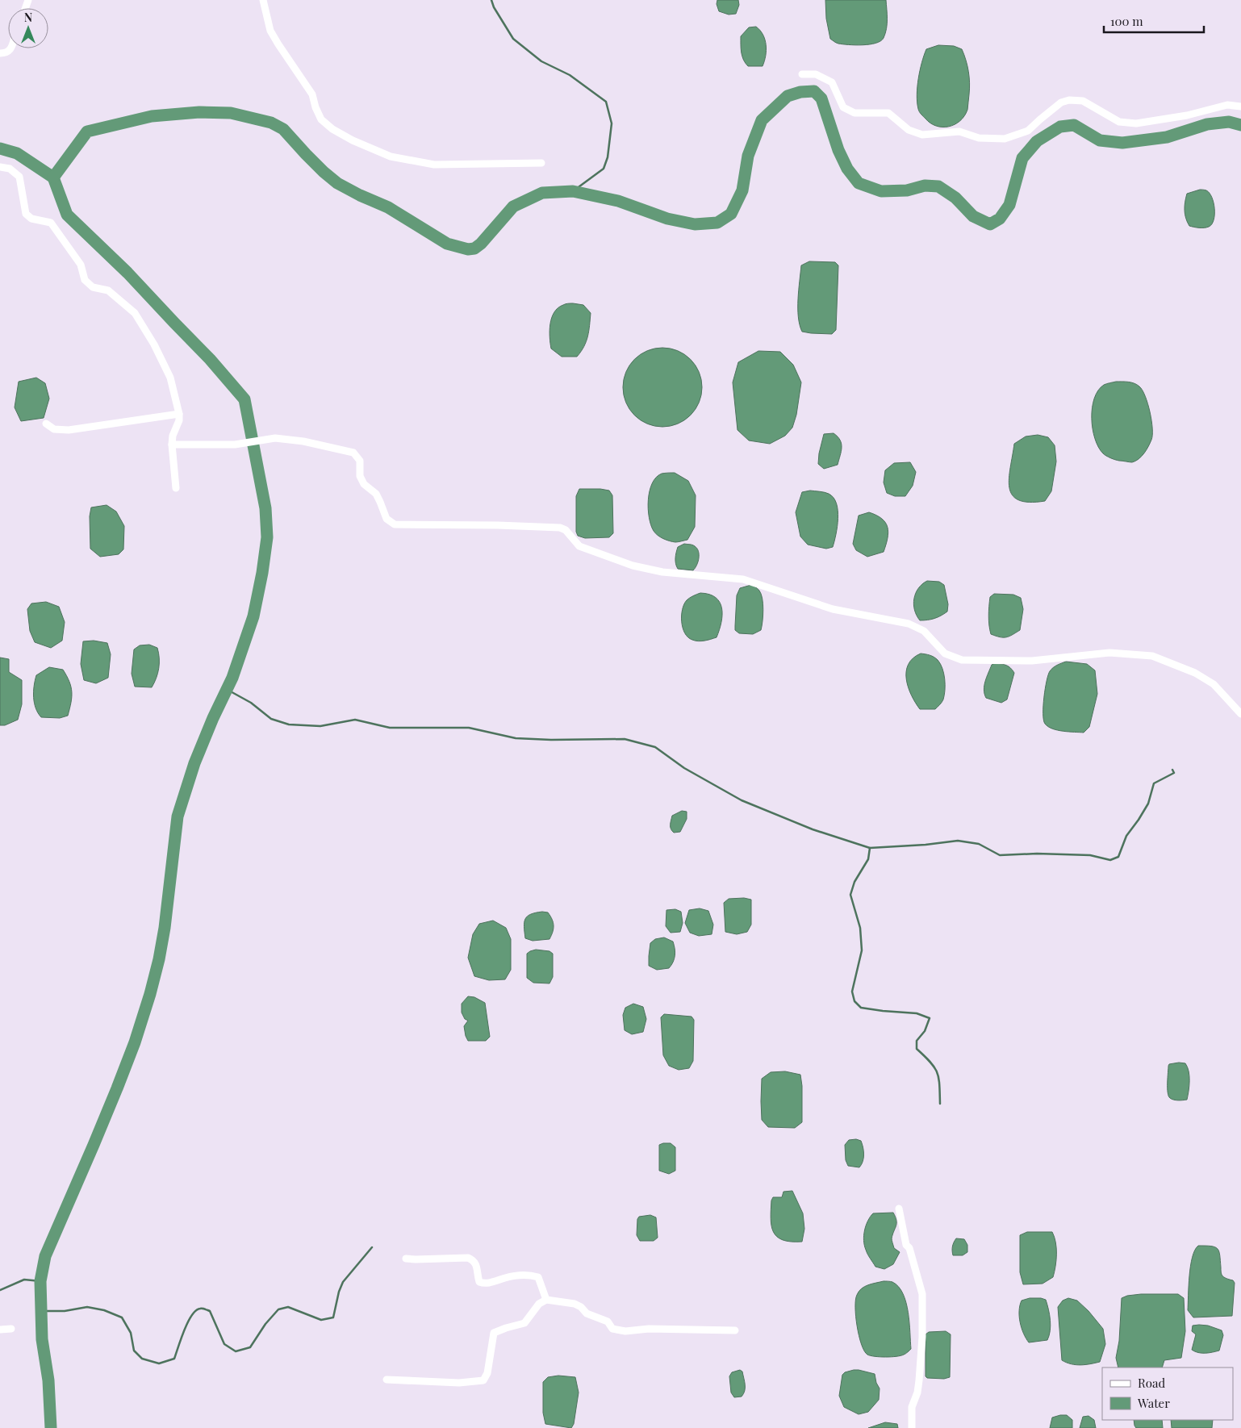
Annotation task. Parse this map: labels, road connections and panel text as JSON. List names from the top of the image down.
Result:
{
  "legend": ["Road", "Water"],
  "scale_bar": "100 m",
  "north": "top"
}
